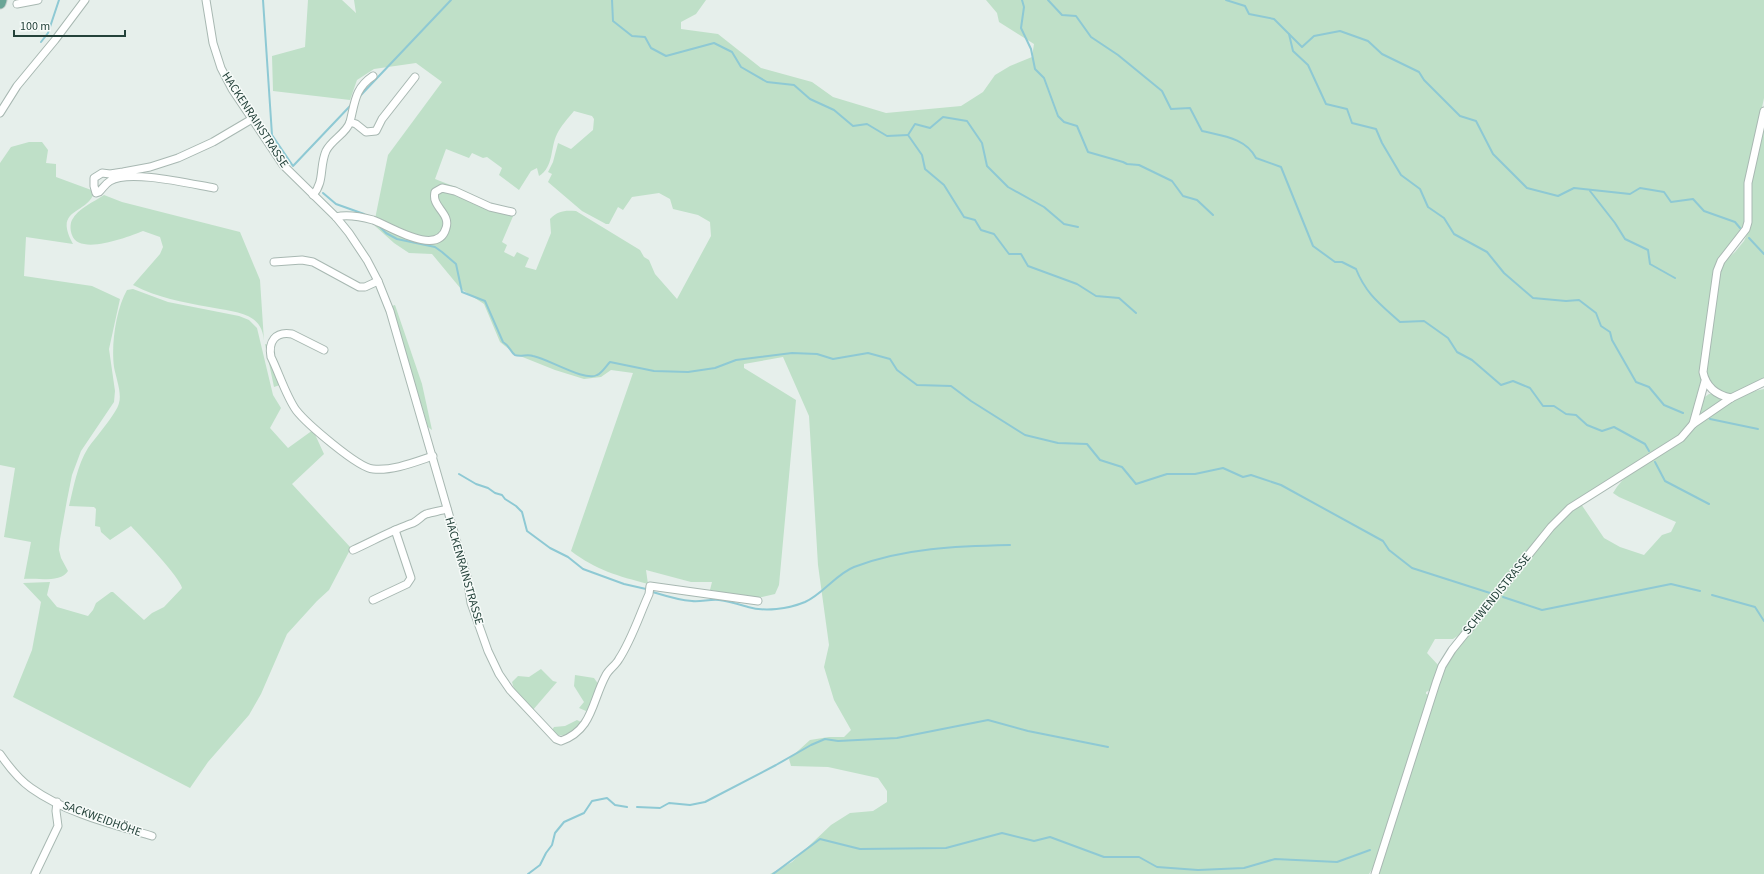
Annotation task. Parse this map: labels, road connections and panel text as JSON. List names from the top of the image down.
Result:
{
  "streets": {
    "street": ["HACKENRAINSTRASSE", "SCHWENDISTRASSE", "SACKWEIDHÖHE"]
  },
  "scale_bar": "100 m"
}
